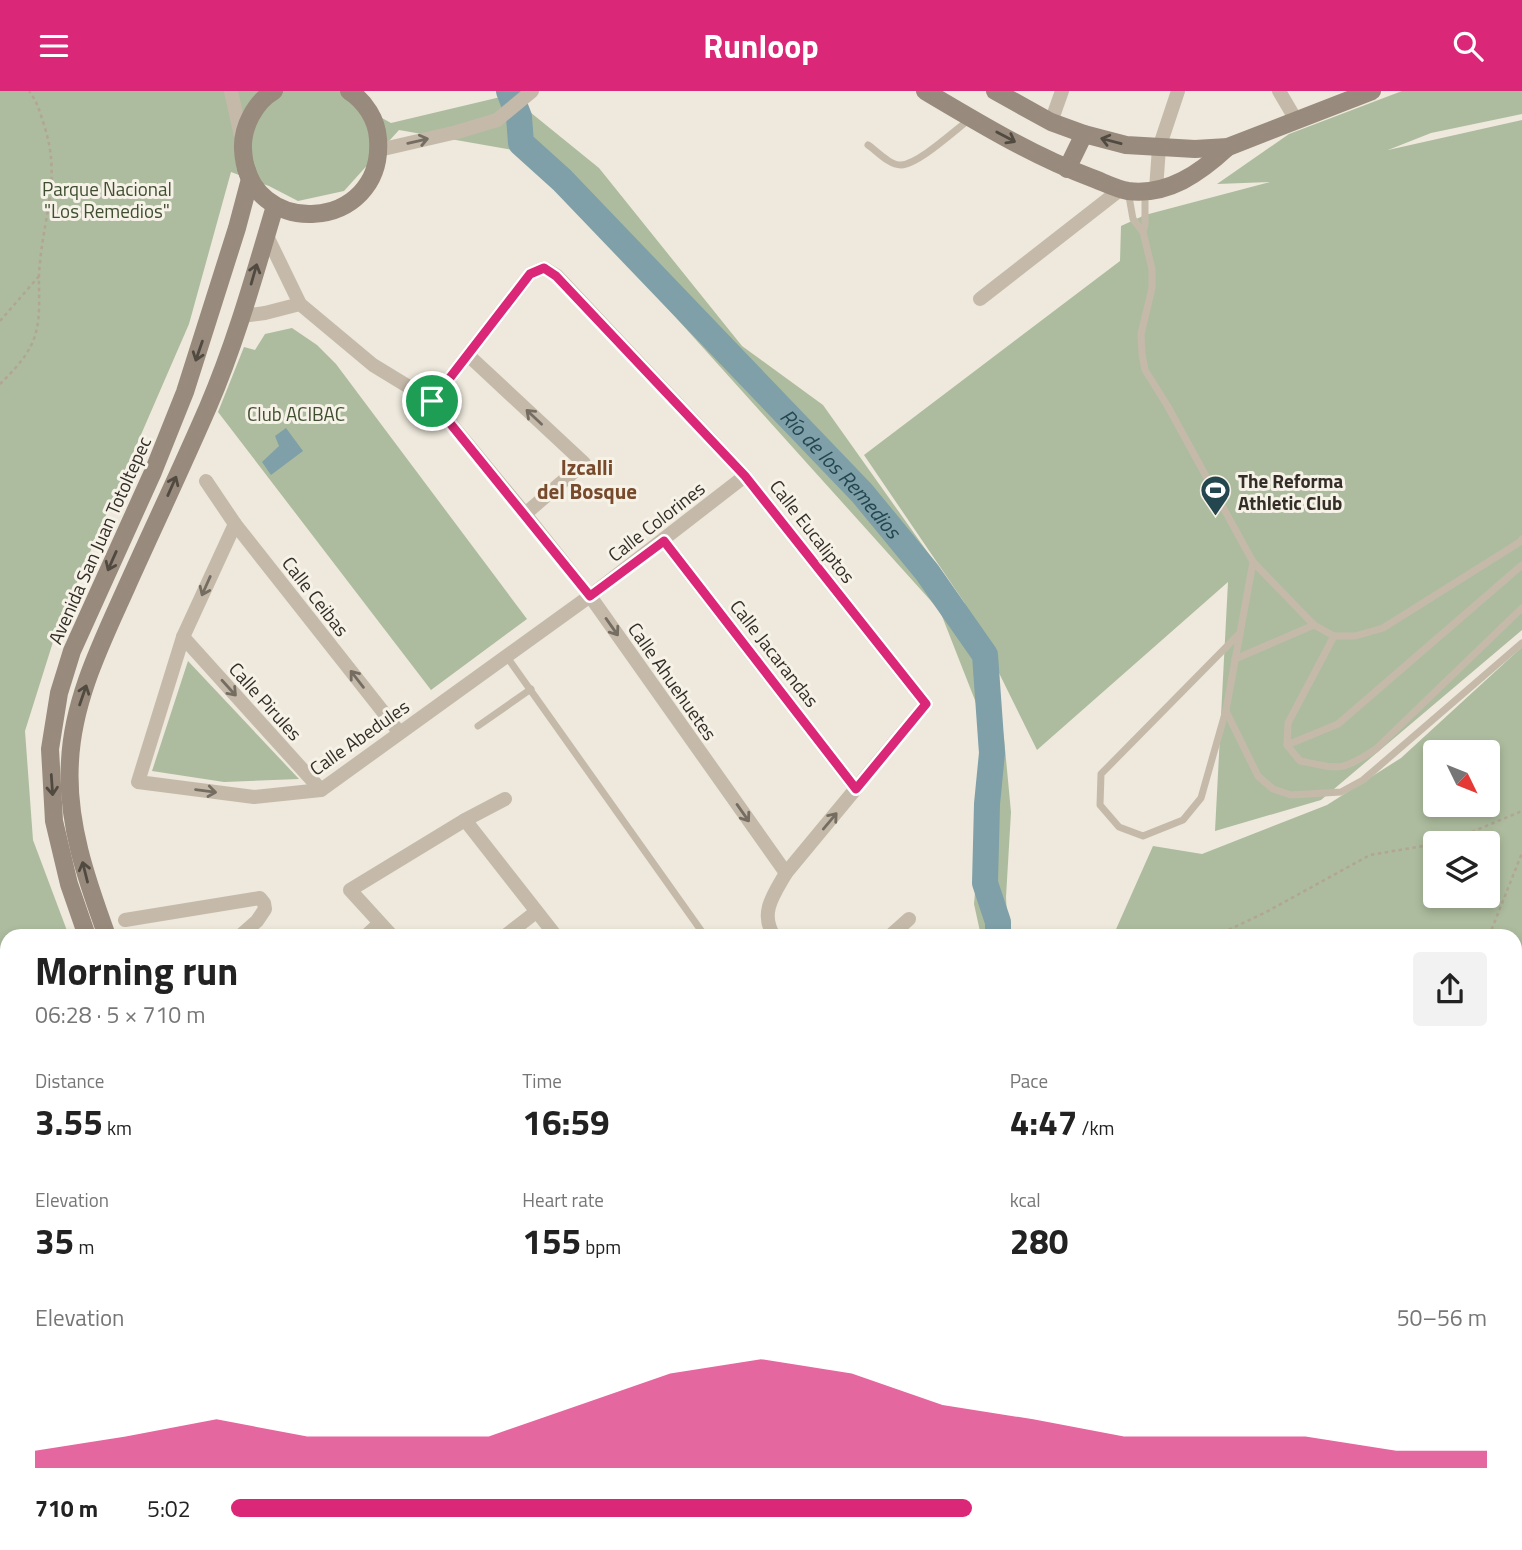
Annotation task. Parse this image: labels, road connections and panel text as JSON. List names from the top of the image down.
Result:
{
  "streets": {
    "main road": ["Avenida San Juan Totoltepec"],
    "street": [
      "Calle Colorines",
      "Calle Eucaliptos",
      "Calle Ceibas",
      "Calle Jacarandas",
      "Calle Ahuehuetes",
      "Calle Pirules",
      "Calle Abedules"
    ]
  },
  "crossings": [
    ["Calle Colorines", "Calle Eucaliptos"],
    ["Calle Colorines", "Calle Jacarandas"],
    ["Calle Colorines", "Calle Ahuehuetes"],
    ["Calle Colorines", "Calle Abedules"],
    ["Calle Eucaliptos", "Calle Jacarandas"],
    ["Calle Eucaliptos", "Calle Ahuehuetes"],
    ["Calle Ceibas", "Calle Abedules"],
    ["Calle Ahuehuetes", "Calle Abedules"],
    ["Calle Pirules", "Calle Abedules"]
  ],
  "one_way": ["Calle Ceibas", "Calle Ahuehuetes", "Calle Pirules"],
  "districts": ["Izcalli del Bosque"],
  "water": ["Río de los Remedios"],
  "parks": ["Parque Nacional \"Los Remedios\"", "Club ACIBAC"],
  "places": {
    "sports": ["The Reforma Athletic Club"]
  },
  "north": "bottom right",
  "page": {
    "header": "Runloop",
    "heading": ["Morning run", "06:28 · 5 × 710 m"],
    "stats": [
      ["Distance", "3.55 km"],
      ["Time", "16:59"],
      ["Pace", "4:47 /km"],
      ["Elevation", "35 m"],
      ["Heart rate", "155 bpm"],
      ["kcal", "280"]
    ],
    "chart": ["Elevation", "50–56 m"],
    "list": [
      {
        "name": "710 m",
        "note": "5:02"
      }
    ]
  }
}
